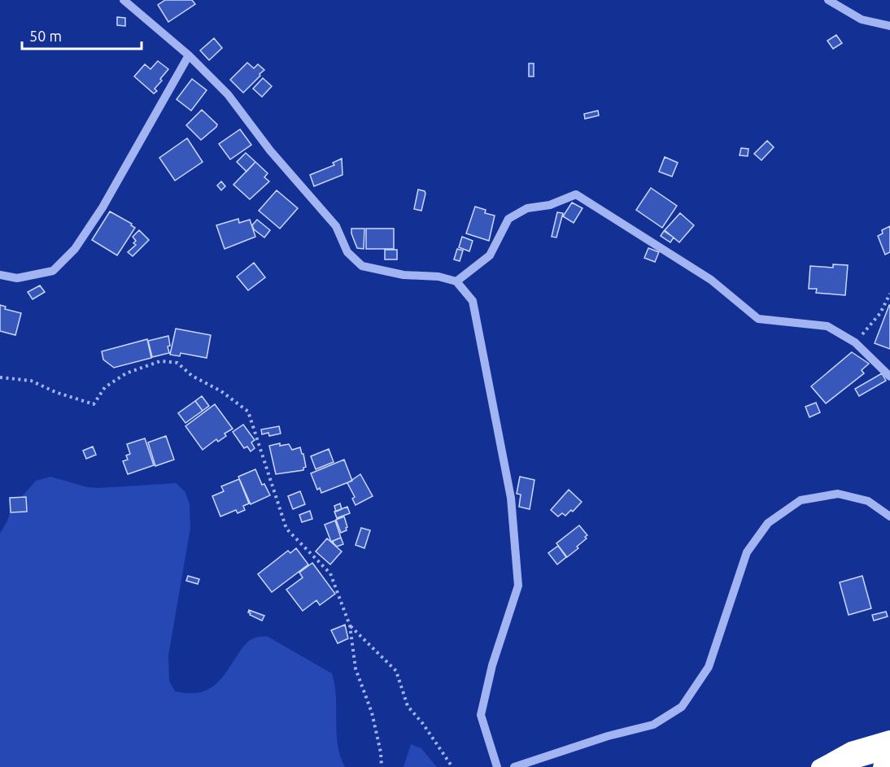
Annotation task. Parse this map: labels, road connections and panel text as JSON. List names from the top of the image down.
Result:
{
  "scale_bar": "50 m"
}
